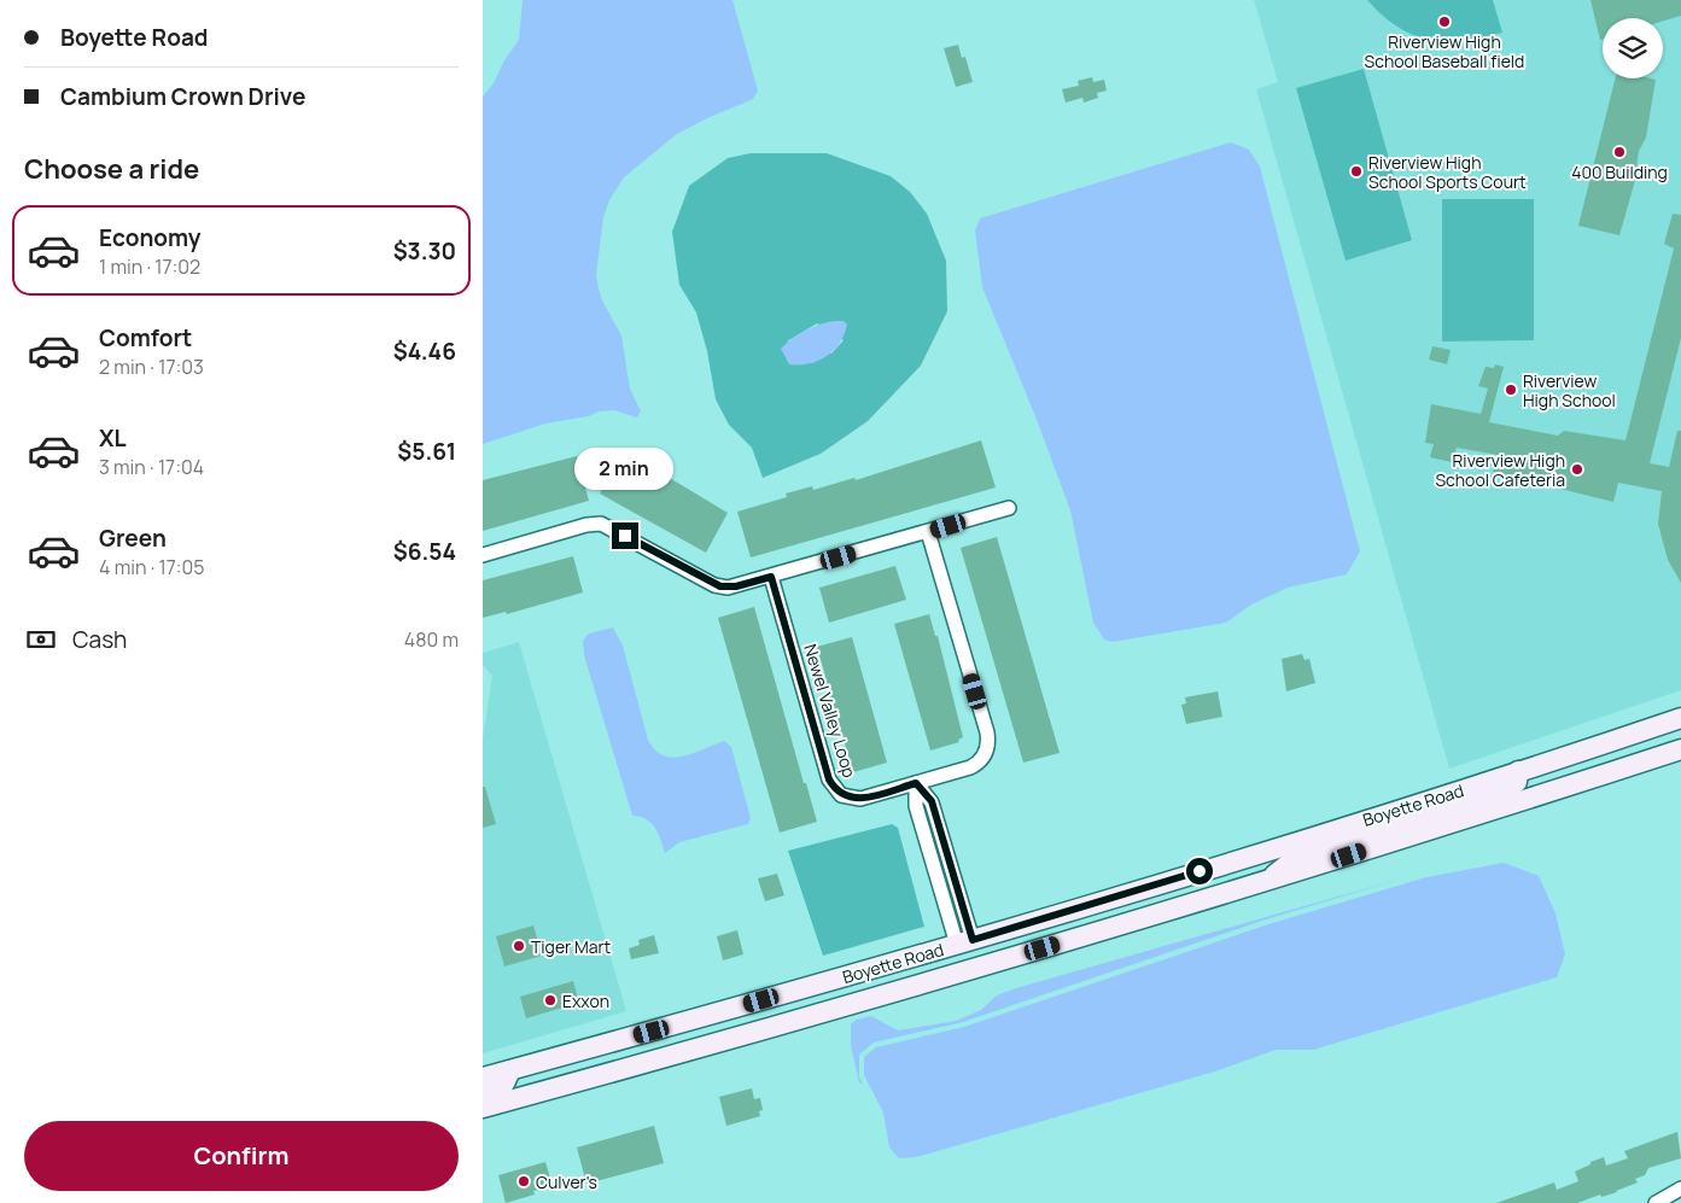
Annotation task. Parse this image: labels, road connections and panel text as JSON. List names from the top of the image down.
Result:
{
  "streets": {
    "main road": ["Boyette Road"],
    "street": ["Newel Valley Loop"]
  },
  "places": [
    "Riverview High School Baseball field",
    "400 Building",
    "Riverview High School Sports Court",
    "Riverview High School",
    "Riverview High School Cafeteria",
    "Tiger Mart",
    "Exxon",
    "Culver's"
  ],
  "page": {
    "banner": ["Boyette Road", "Cambium Crown Drive"],
    "heading": "Choose a ride",
    "list": [
      {
        "name": "Economy",
        "note": "1 min · 17:02",
        "value": "$3.30"
      },
      {
        "name": "Comfort",
        "note": "2 min · 17:03",
        "value": "$4.46"
      },
      {
        "name": "XL",
        "note": "3 min · 17:04",
        "value": "$5.61"
      },
      {
        "name": "Green",
        "note": "4 min · 17:05",
        "value": "$6.54"
      }
    ],
    "bubble": "2 min",
    "pay": ["Cash", "480 m"],
    "buttons": "Confirm"
  }
}
